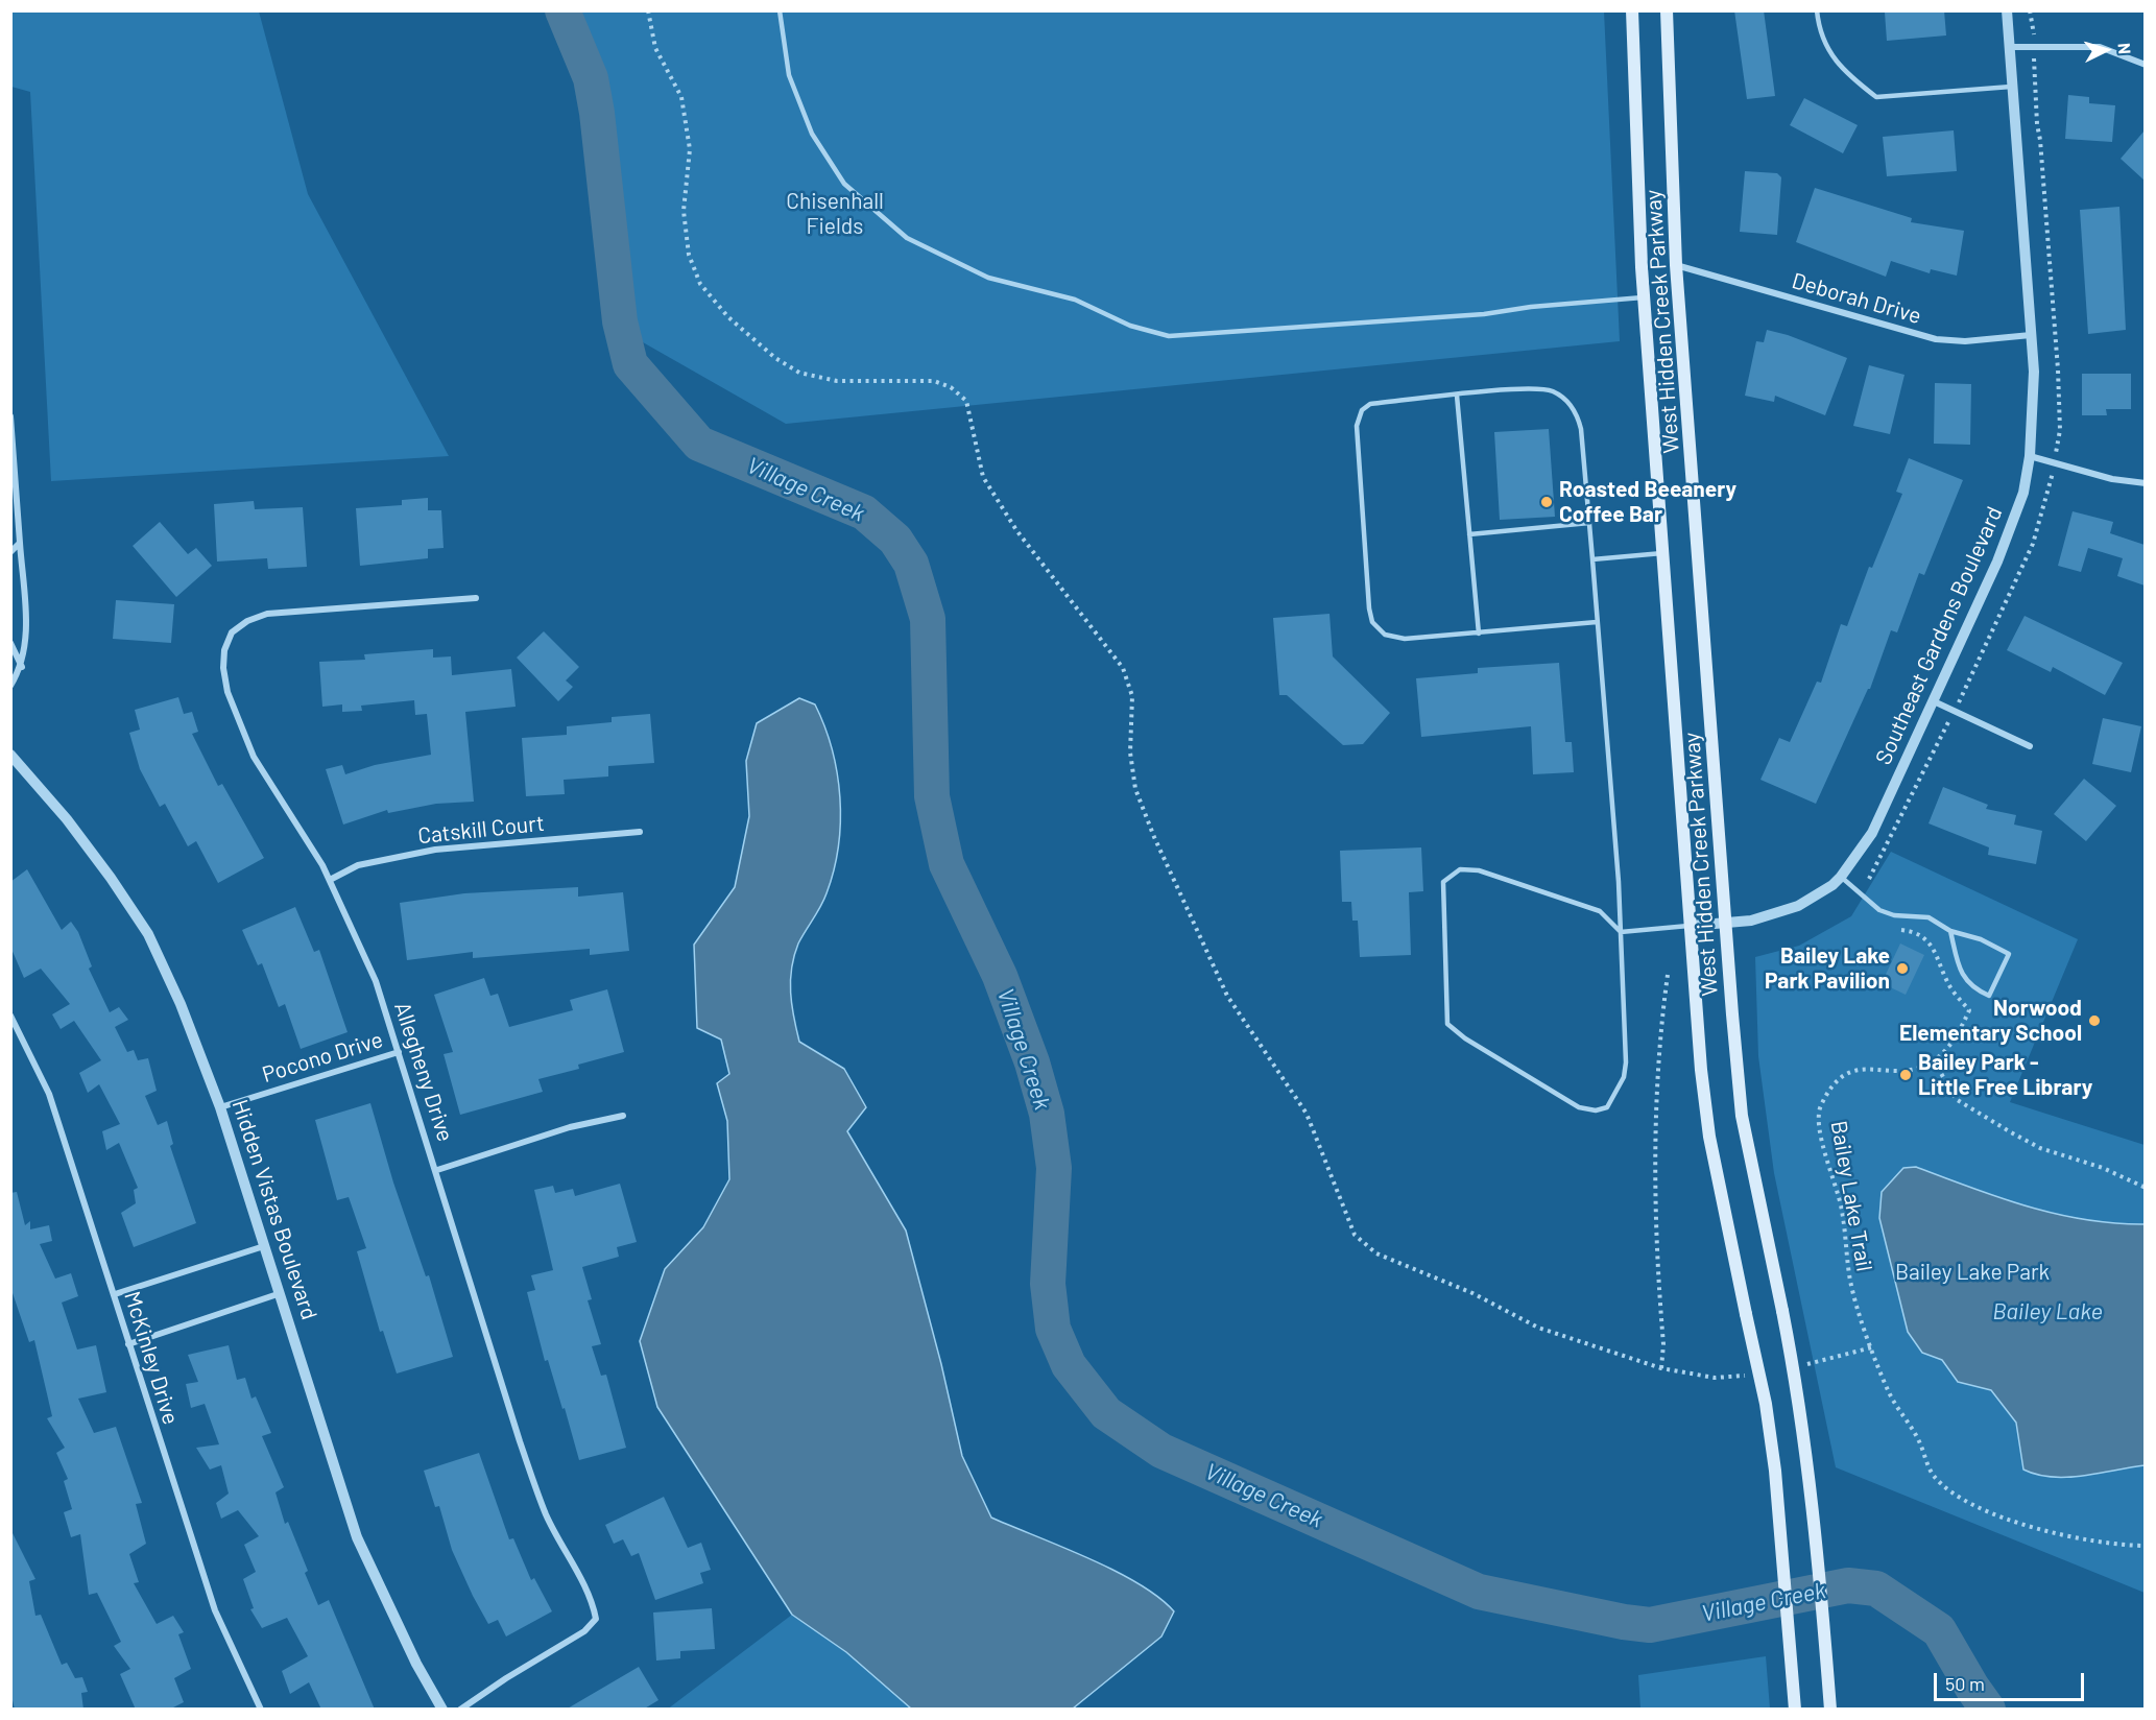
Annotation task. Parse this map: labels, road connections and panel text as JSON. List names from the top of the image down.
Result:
{
  "streets": {
    "main road": ["West Hidden Creek Parkway"],
    "street": [
      "Deborah Drive",
      "Southeast Gardens Boulevard",
      "Catskill Court",
      "Pocono Drive",
      "Allegheny Drive",
      "Hidden Vistas Boulevard",
      "McKinley Drive"
    ],
    "path": ["Bailey Lake Trail"]
  },
  "crossings": [
    ["Deborah Drive", "West Hidden Creek Parkway"],
    ["Deborah Drive", "Southeast Gardens Boulevard"],
    ["West Hidden Creek Parkway", "Southeast Gardens Boulevard"],
    ["Catskill Court", "Allegheny Drive"],
    ["Pocono Drive", "Allegheny Drive"],
    ["Pocono Drive", "Hidden Vistas Boulevard"]
  ],
  "water": ["Village Creek", "Bailey Lake"],
  "parks": ["Chisenhall Fields", "Bailey Lake Park"],
  "places": [
    "Roasted Beeanery Coffee Bar",
    "Bailey Lake Park Pavilion",
    "Norwood Elementary School",
    "Bailey Park - Little Free Library"
  ],
  "scale_bar": "50 m",
  "north": "right"
}
